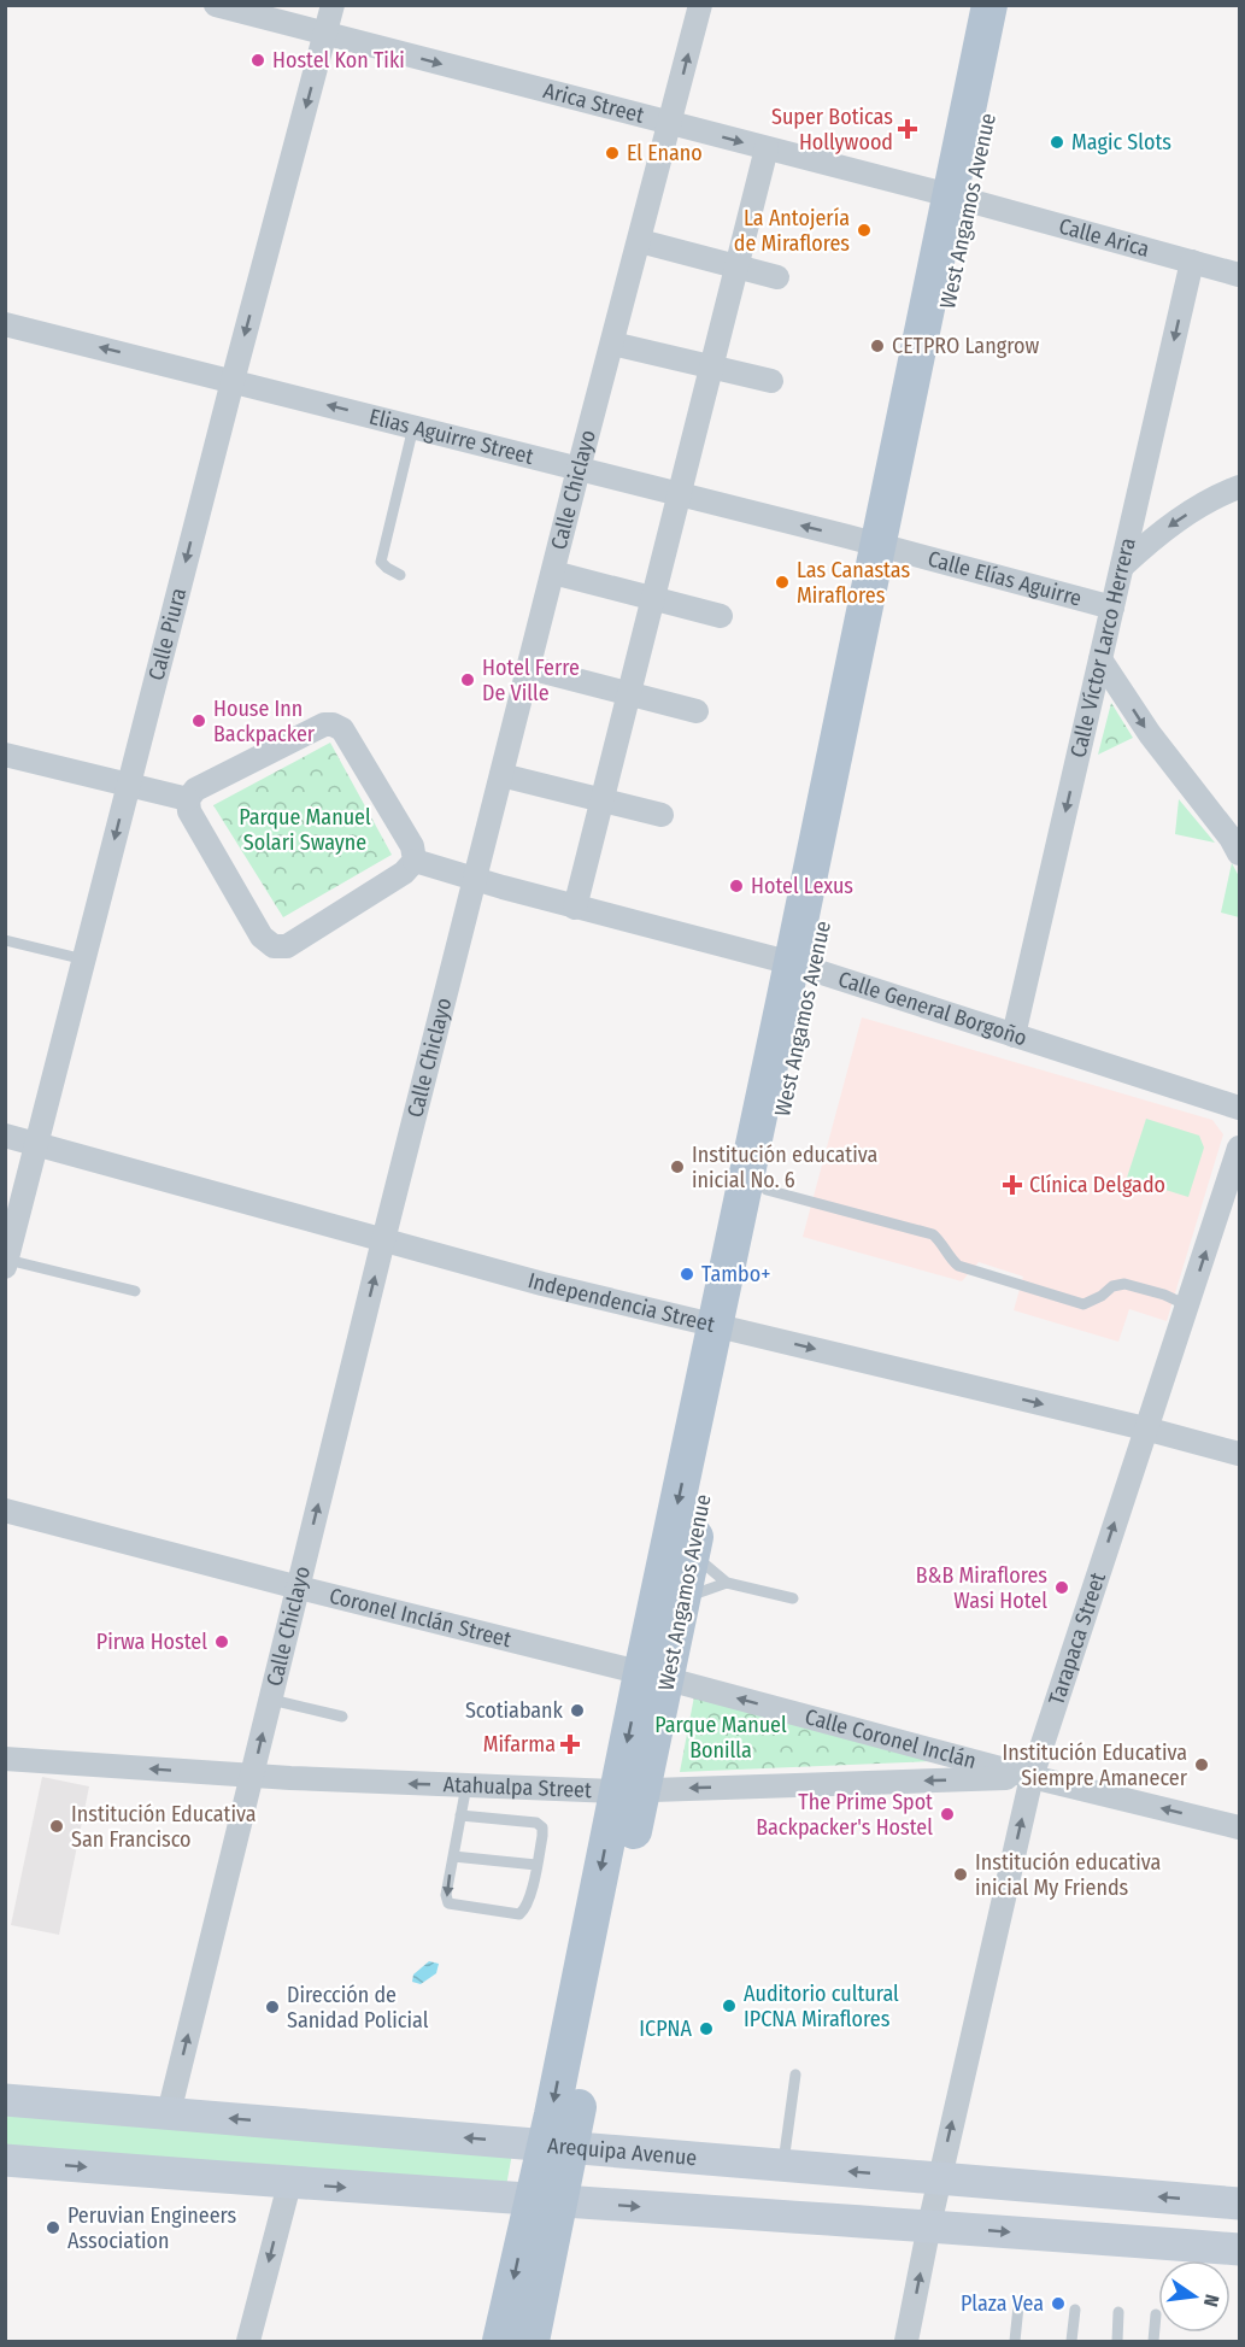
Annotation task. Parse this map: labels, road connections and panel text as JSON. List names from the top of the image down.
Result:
{
  "streets": {
    "main road": ["West Angamos Avenue", "Arequipa Avenue"],
    "street": [
      "Arica Street",
      "Calle Arica",
      "Elias Aguirre Street",
      "Calle Chiclayo",
      "Calle Elías Aguirre",
      "Calle Piura",
      "Calle Víctor Larco Herrera",
      "Calle General Borgoño",
      "Independencia Street",
      "Coronel Inclán Street",
      "Tarapaca Street",
      "Calle Coronel Inclán",
      "Atahualpa Street"
    ]
  },
  "crossings": [
    ["Arica Street", "West Angamos Avenue"],
    ["Arica Street", "Calle Arica"],
    ["Arica Street", "Calle Chiclayo"],
    ["Arica Street", "Calle Piura"],
    ["West Angamos Avenue", "Calle Arica"],
    ["West Angamos Avenue", "Elias Aguirre Street"],
    ["West Angamos Avenue", "Calle Elías Aguirre"],
    ["West Angamos Avenue", "Calle General Borgoño"],
    ["West Angamos Avenue", "Independencia Street"],
    ["West Angamos Avenue", "Coronel Inclán Street"],
    ["West Angamos Avenue", "Calle Coronel Inclán"],
    ["West Angamos Avenue", "Atahualpa Street"],
    ["West Angamos Avenue", "Arequipa Avenue"],
    ["Calle Arica", "Calle Víctor Larco Herrera"],
    ["Elias Aguirre Street", "Calle Chiclayo"],
    ["Elias Aguirre Street", "Calle Elías Aguirre"],
    ["Elias Aguirre Street", "Calle Piura"],
    ["Calle Chiclayo", "Calle General Borgoño"],
    ["Calle Chiclayo", "Independencia Street"],
    ["Calle Chiclayo", "Coronel Inclán Street"],
    ["Calle Chiclayo", "Atahualpa Street"],
    ["Calle Chiclayo", "Arequipa Avenue"],
    ["Calle Elías Aguirre", "Calle Víctor Larco Herrera"],
    ["Calle Piura", "Independencia Street"],
    ["Calle Víctor Larco Herrera", "Calle General Borgoño"],
    ["Independencia Street", "Tarapaca Street"],
    ["Coronel Inclán Street", "Calle Coronel Inclán"],
    ["Tarapaca Street", "Calle Coronel Inclán"],
    ["Tarapaca Street", "Atahualpa Street"],
    ["Tarapaca Street", "Arequipa Avenue"],
    ["Calle Coronel Inclán", "Atahualpa Street"]
  ],
  "one_way": [
    "Arica Street",
    "Calle Chiclayo",
    "Calle Piura",
    "Calle Víctor Larco Herrera",
    "Tarapaca Street",
    "Calle Coronel Inclán",
    "Atahualpa Street"
  ],
  "parks": ["Parque Manuel Solari Swayne", "Parque Manuel Bonilla"],
  "places": {
    "other": [
      "Hostel Kon Tiki",
      "Magic Slots",
      "El Enano",
      "La Antojería de Miraflores",
      "CETPRO Langrow",
      "Las Canastas Miraflores",
      "Hotel Ferre De Ville",
      "House Inn Backpacker",
      "Hotel Lexus",
      "Institución educativa inicial No. 6",
      "Tambo+",
      "B&B Miraflores Wasi Hotel",
      "Pirwa Hostel",
      "Scotiabank",
      "Institución Educativa Siempre Amanecer",
      "The Prime Spot Backpacker's Hostel",
      "Institución Educativa San Francisco",
      "Institución educativa inicial My Friends",
      "Auditorio cultural IPCNA Miraflores",
      "Dirección de Sanidad Policial",
      "ICPNA",
      "Peruvian Engineers Association",
      "Plaza Vea"
    ],
    "health": ["Super Boticas Hollywood", "Clínica Delgado", "Mifarma"]
  },
  "north": "right"
}
